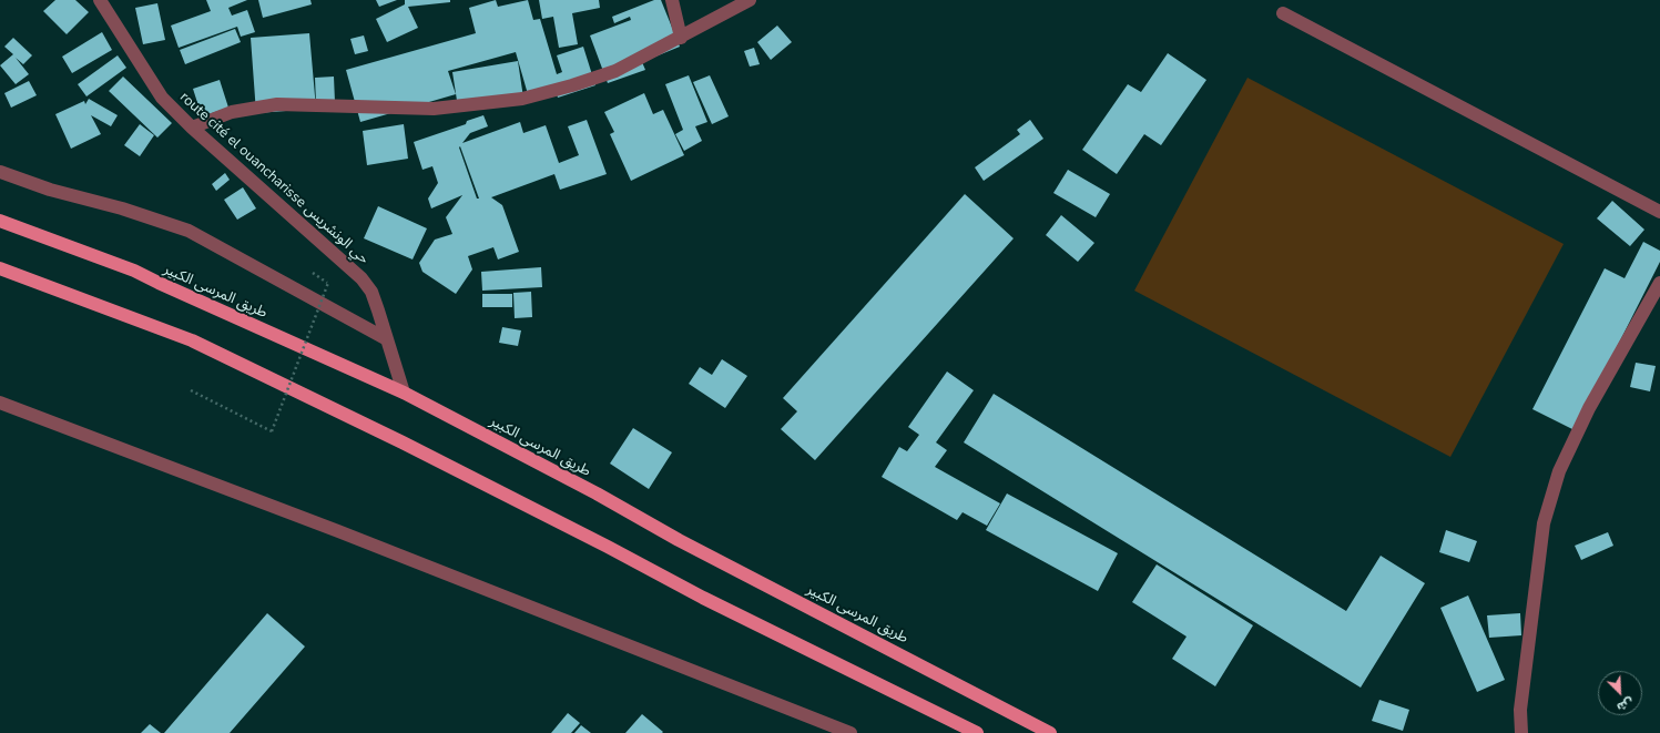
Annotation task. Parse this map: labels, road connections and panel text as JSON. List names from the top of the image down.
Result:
{
  "streets": {
    "main road": ["طريق المرسى الكبير"],
    "street": ["route cité el ouancharisse حي الونشريس"]
  },
  "crossings": [
    ["route cité el ouancharisse حي الونشريس", "طريق المرسى الكبير"]
  ],
  "north": "bottom right"
}
